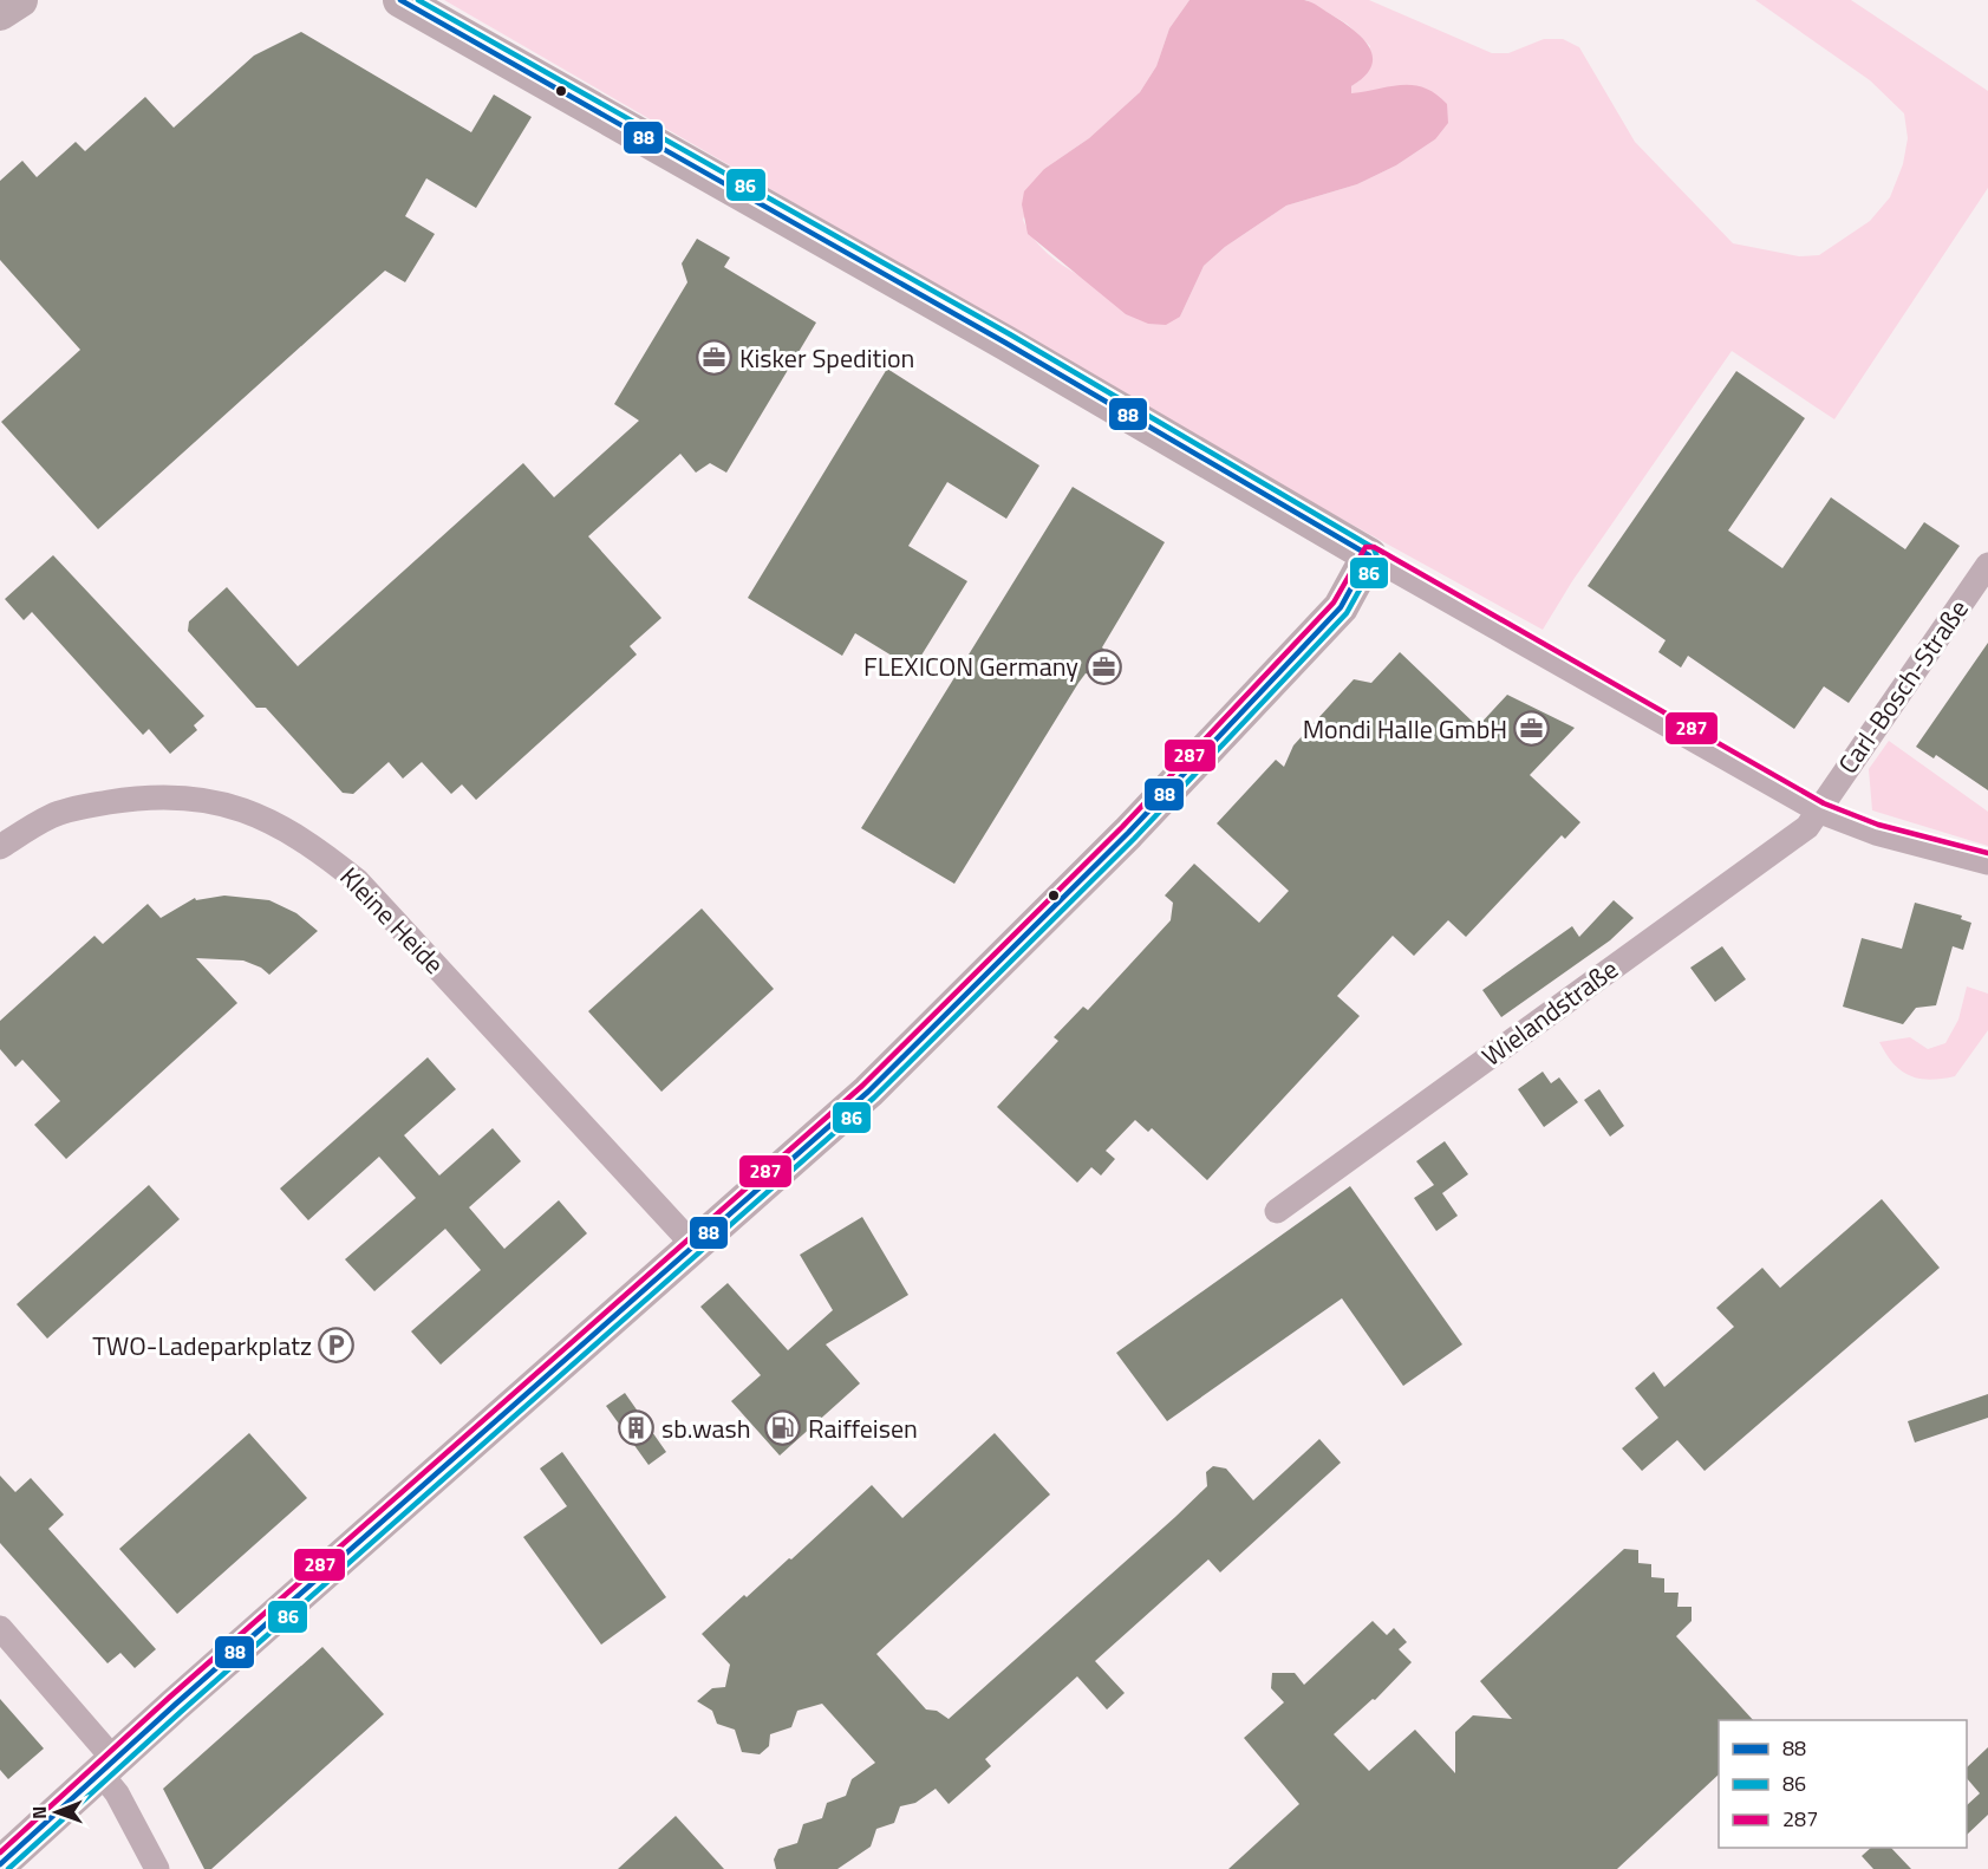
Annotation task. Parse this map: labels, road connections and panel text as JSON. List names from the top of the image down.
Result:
{
  "streets": {
    "street": ["Carl-Bosch-Straße", "Kleine Heide", "Wielandstraße"]
  },
  "crossings": [
    ["Carl-Bosch-Straße", "Wielandstraße"]
  ],
  "places": {
    "office": ["Kisker Spedition", "FLEXICON Germany", "Mondi Halle GmbH"],
    "parking": ["TWO-Ladeparkplatz"],
    "building": ["sb.wash"],
    "fuel station": ["Raiffeisen"]
  },
  "lines": ["transit line 88", "transit line 86", "transit line 287"],
  "legend": ["88", "86", "287"],
  "north": "left"
}
